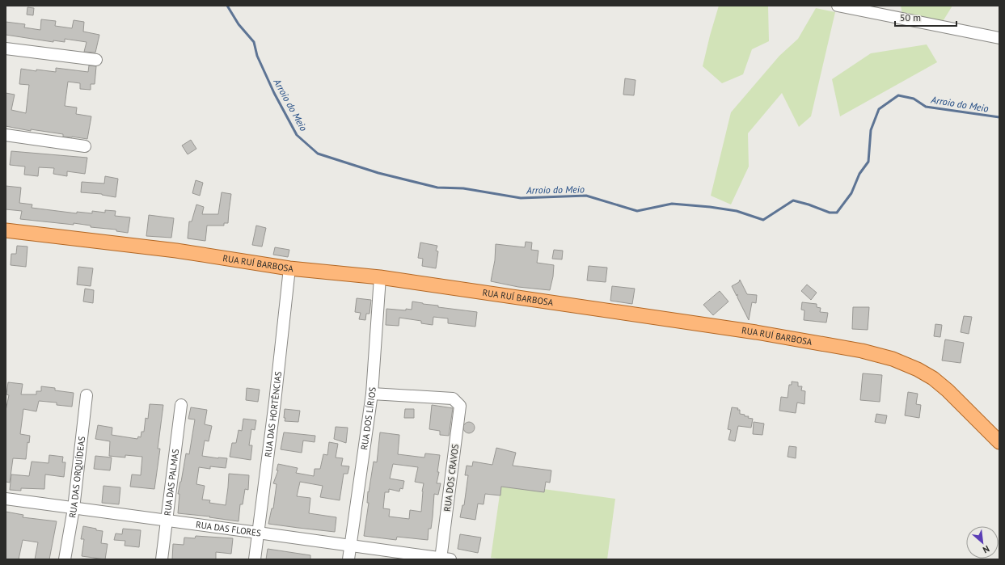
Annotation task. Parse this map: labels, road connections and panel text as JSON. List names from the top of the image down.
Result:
{
  "streets": {
    "main road": ["RUA RUÍ BARBOSA"],
    "street": [
      "RUA DAS HORTÊNCIAS",
      "RUA DOS LÍRIOS",
      "RUA DAS ORQUÍDEAS",
      "RUA DOS CRAVOS",
      "RUA DAS PALMAS",
      "RUA DAS FLORES"
    ]
  },
  "crossings": [
    ["RUA RUÍ BARBOSA", "RUA DAS HORTÊNCIAS"],
    ["RUA RUÍ BARBOSA", "RUA DOS LÍRIOS"],
    ["RUA DAS HORTÊNCIAS", "RUA DAS FLORES"],
    ["RUA DOS LÍRIOS", "RUA DOS CRAVOS"],
    ["RUA DOS LÍRIOS", "RUA DAS FLORES"],
    ["RUA DAS ORQUÍDEAS", "RUA DAS FLORES"],
    ["RUA DOS CRAVOS", "RUA DAS FLORES"],
    ["RUA DAS PALMAS", "RUA DAS FLORES"]
  ],
  "water": ["Arroio do Meio"],
  "scale_bar": "50 m",
  "north": "bottom right"
}
